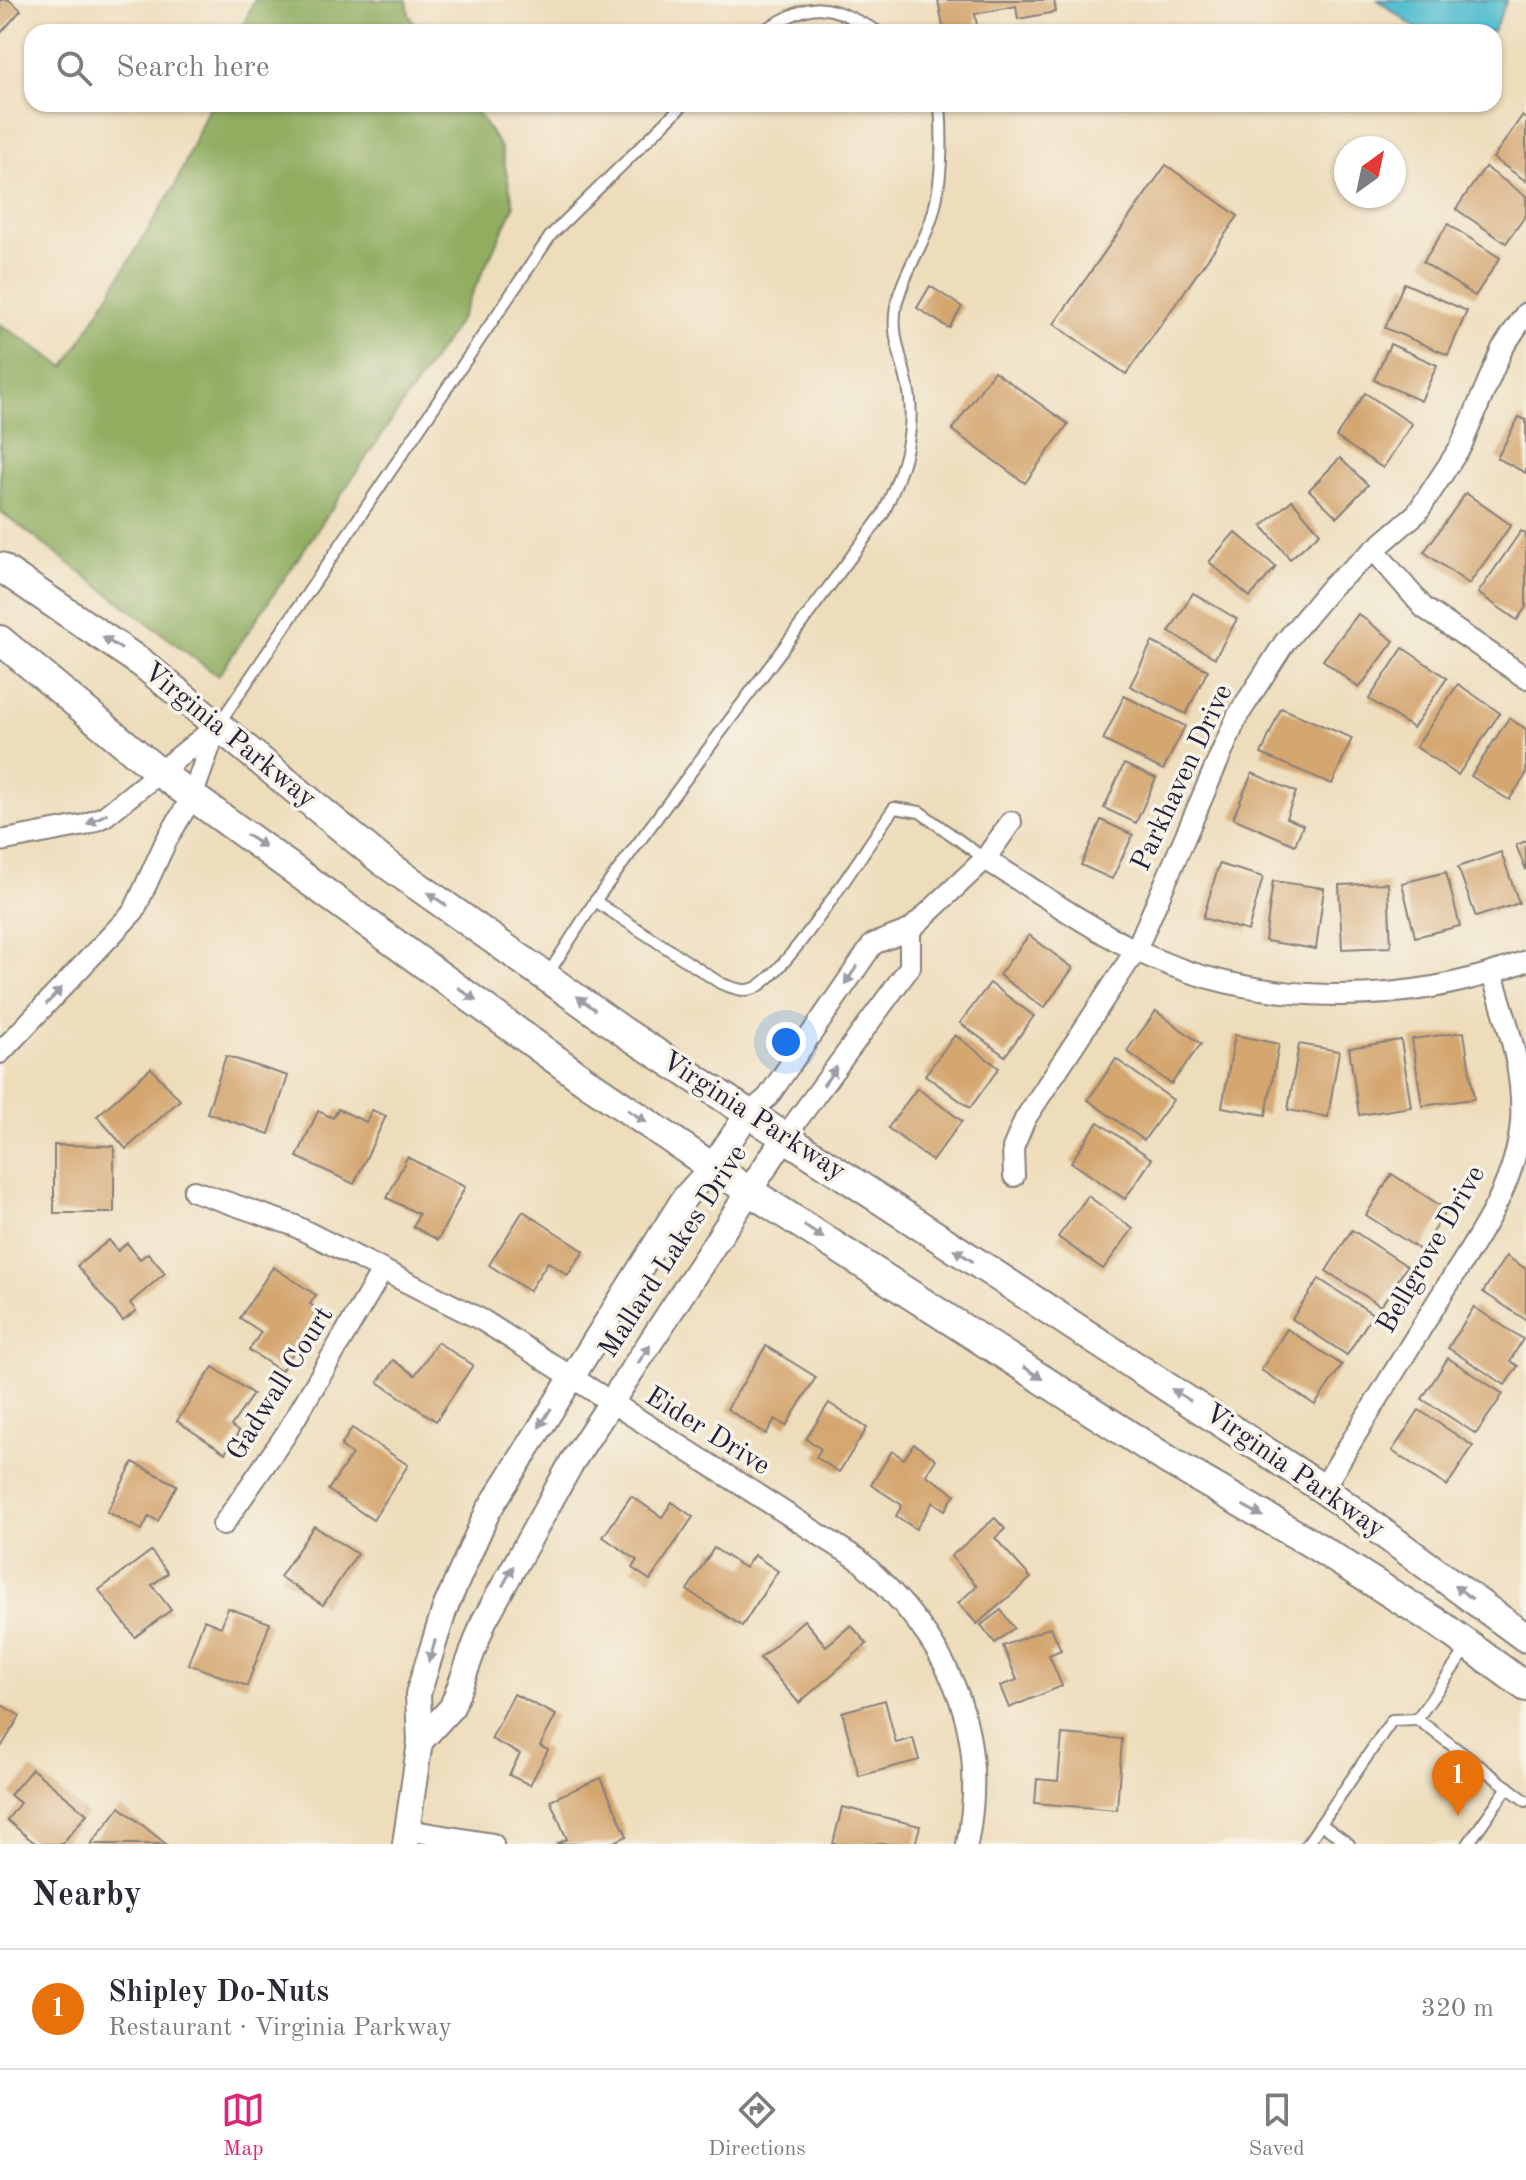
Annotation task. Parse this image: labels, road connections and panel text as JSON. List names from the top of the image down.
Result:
{
  "streets": {
    "main road": ["Virginia Parkway"],
    "street": [
      "Parkhaven Drive",
      "Bellgrove Drive",
      "Mallard Lakes Drive",
      "Gadwall Court",
      "Eider Drive"
    ]
  },
  "crossings": [
    ["Virginia Parkway", "Bellgrove Drive"],
    ["Virginia Parkway", "Mallard Lakes Drive"],
    ["Mallard Lakes Drive", "Eider Drive"],
    ["Gadwall Court", "Eider Drive"]
  ],
  "north": "top right",
  "page": {
    "search": "Search here",
    "pins": "1",
    "heading": "Nearby",
    "list": [
      {
        "mark": "1",
        "name": "Shipley Do-Nuts",
        "note": "Restaurant · Virginia Parkway",
        "value": "320 m"
      }
    ],
    "nav": ["Map", "Directions", "Saved"]
  }
}
